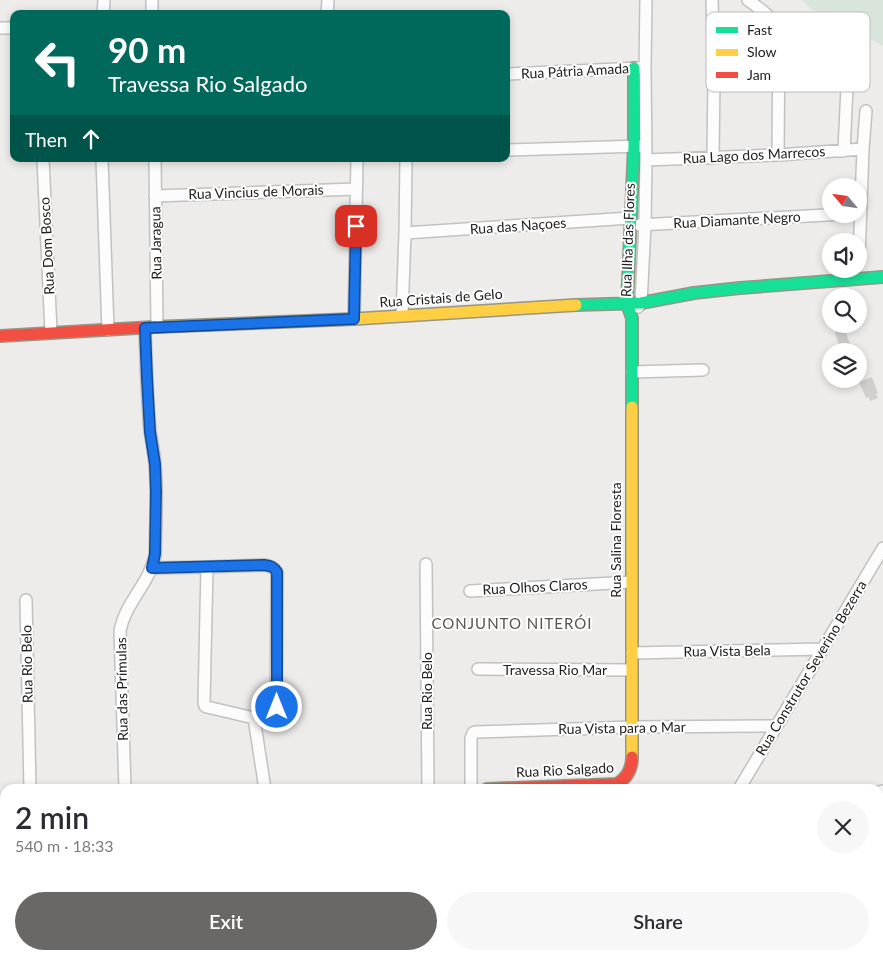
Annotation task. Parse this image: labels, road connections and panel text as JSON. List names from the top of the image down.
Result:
{
  "streets": {
    "street": [
      "Rua Pátria Amada",
      "Rua Lago dos Marrecos",
      "Rua Vincius de Morais",
      "Rua Diamante Negro",
      "Rua das Naçoes",
      "Rua Ilha das Flores",
      "Rua Jaragua",
      "Rua Dom Bosco",
      "Rua Cristais de Gelo",
      "Rua Salina Floresta",
      "Rua Olhos Claros",
      "Rua Vista Bela",
      "Rua Rio Belo",
      "Rua Construtor Severino Bezerra",
      "Travessa Rio Mar",
      "Rua das Prímulas",
      "Rua Vista para o Mar",
      "Rua Rio Salgado"
    ]
  },
  "crossings": [
    ["Rua Pátria Amada", "Rua Ilha das Flores"],
    ["Rua Lago dos Marrecos", "Rua Ilha das Flores"],
    ["Rua Vincius de Morais", "Rua Jaragua"],
    ["Rua Diamante Negro", "Rua das Naçoes"],
    ["Rua Diamante Negro", "Rua Ilha das Flores"],
    ["Rua das Naçoes", "Rua Ilha das Flores"],
    ["Rua Ilha das Flores", "Rua Cristais de Gelo"],
    ["Rua Ilha das Flores", "Rua Salina Floresta"],
    ["Rua Jaragua", "Rua Cristais de Gelo"],
    ["Rua Jaragua", "Rua das Prímulas"],
    ["Rua Dom Bosco", "Rua Cristais de Gelo"],
    ["Rua Cristais de Gelo", "Rua das Prímulas"],
    ["Rua Salina Floresta", "Rua Olhos Claros"],
    ["Rua Salina Floresta", "Rua Vista Bela"],
    ["Rua Salina Floresta", "Travessa Rio Mar"],
    ["Rua Salina Floresta", "Rua Vista para o Mar"],
    ["Rua Salina Floresta", "Rua Rio Salgado"],
    ["Rua Vista Bela", "Rua Construtor Severino Bezerra"],
    ["Rua Construtor Severino Bezerra", "Rua Vista para o Mar"]
  ],
  "districts": ["CONJUNTO NITERÓI"],
  "legend": ["Fast", "Slow", "Jam"],
  "north": "top left",
  "page": {
    "turn": ["90 m", "Travessa Rio Salgado"],
    "then": "Then",
    "heading": ["2 min", "540 m · 18:33"],
    "buttons": ["Exit", "Share"]
  }
}
